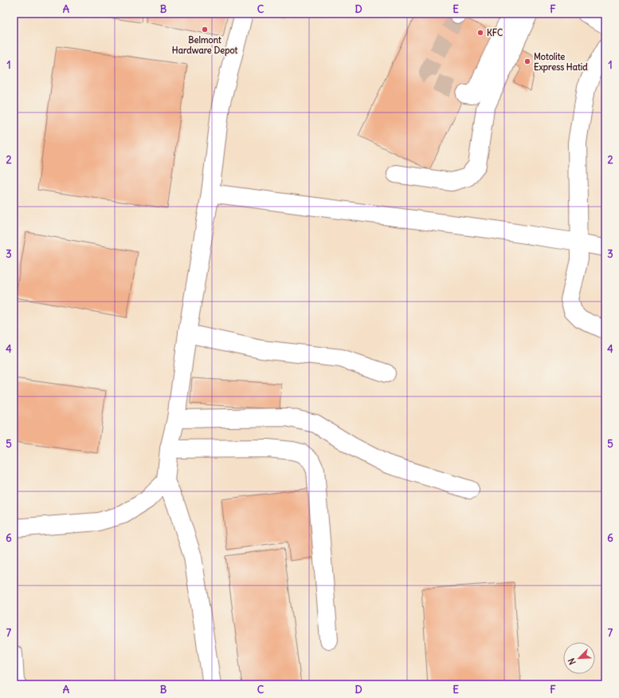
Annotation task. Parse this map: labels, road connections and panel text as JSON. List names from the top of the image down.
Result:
{
  "places": ["Belmont Hardware Depot", "KFC", "Motolite Express Hatid"],
  "north": "bottom left",
  "grid": {
    "columns": [
      "A",
      "B",
      "C",
      "D",
      "E",
      "F"
    ],
    "rows": [
      "1",
      "2",
      "3",
      "4",
      "5",
      "6",
      "7"
    ]
  }
}
